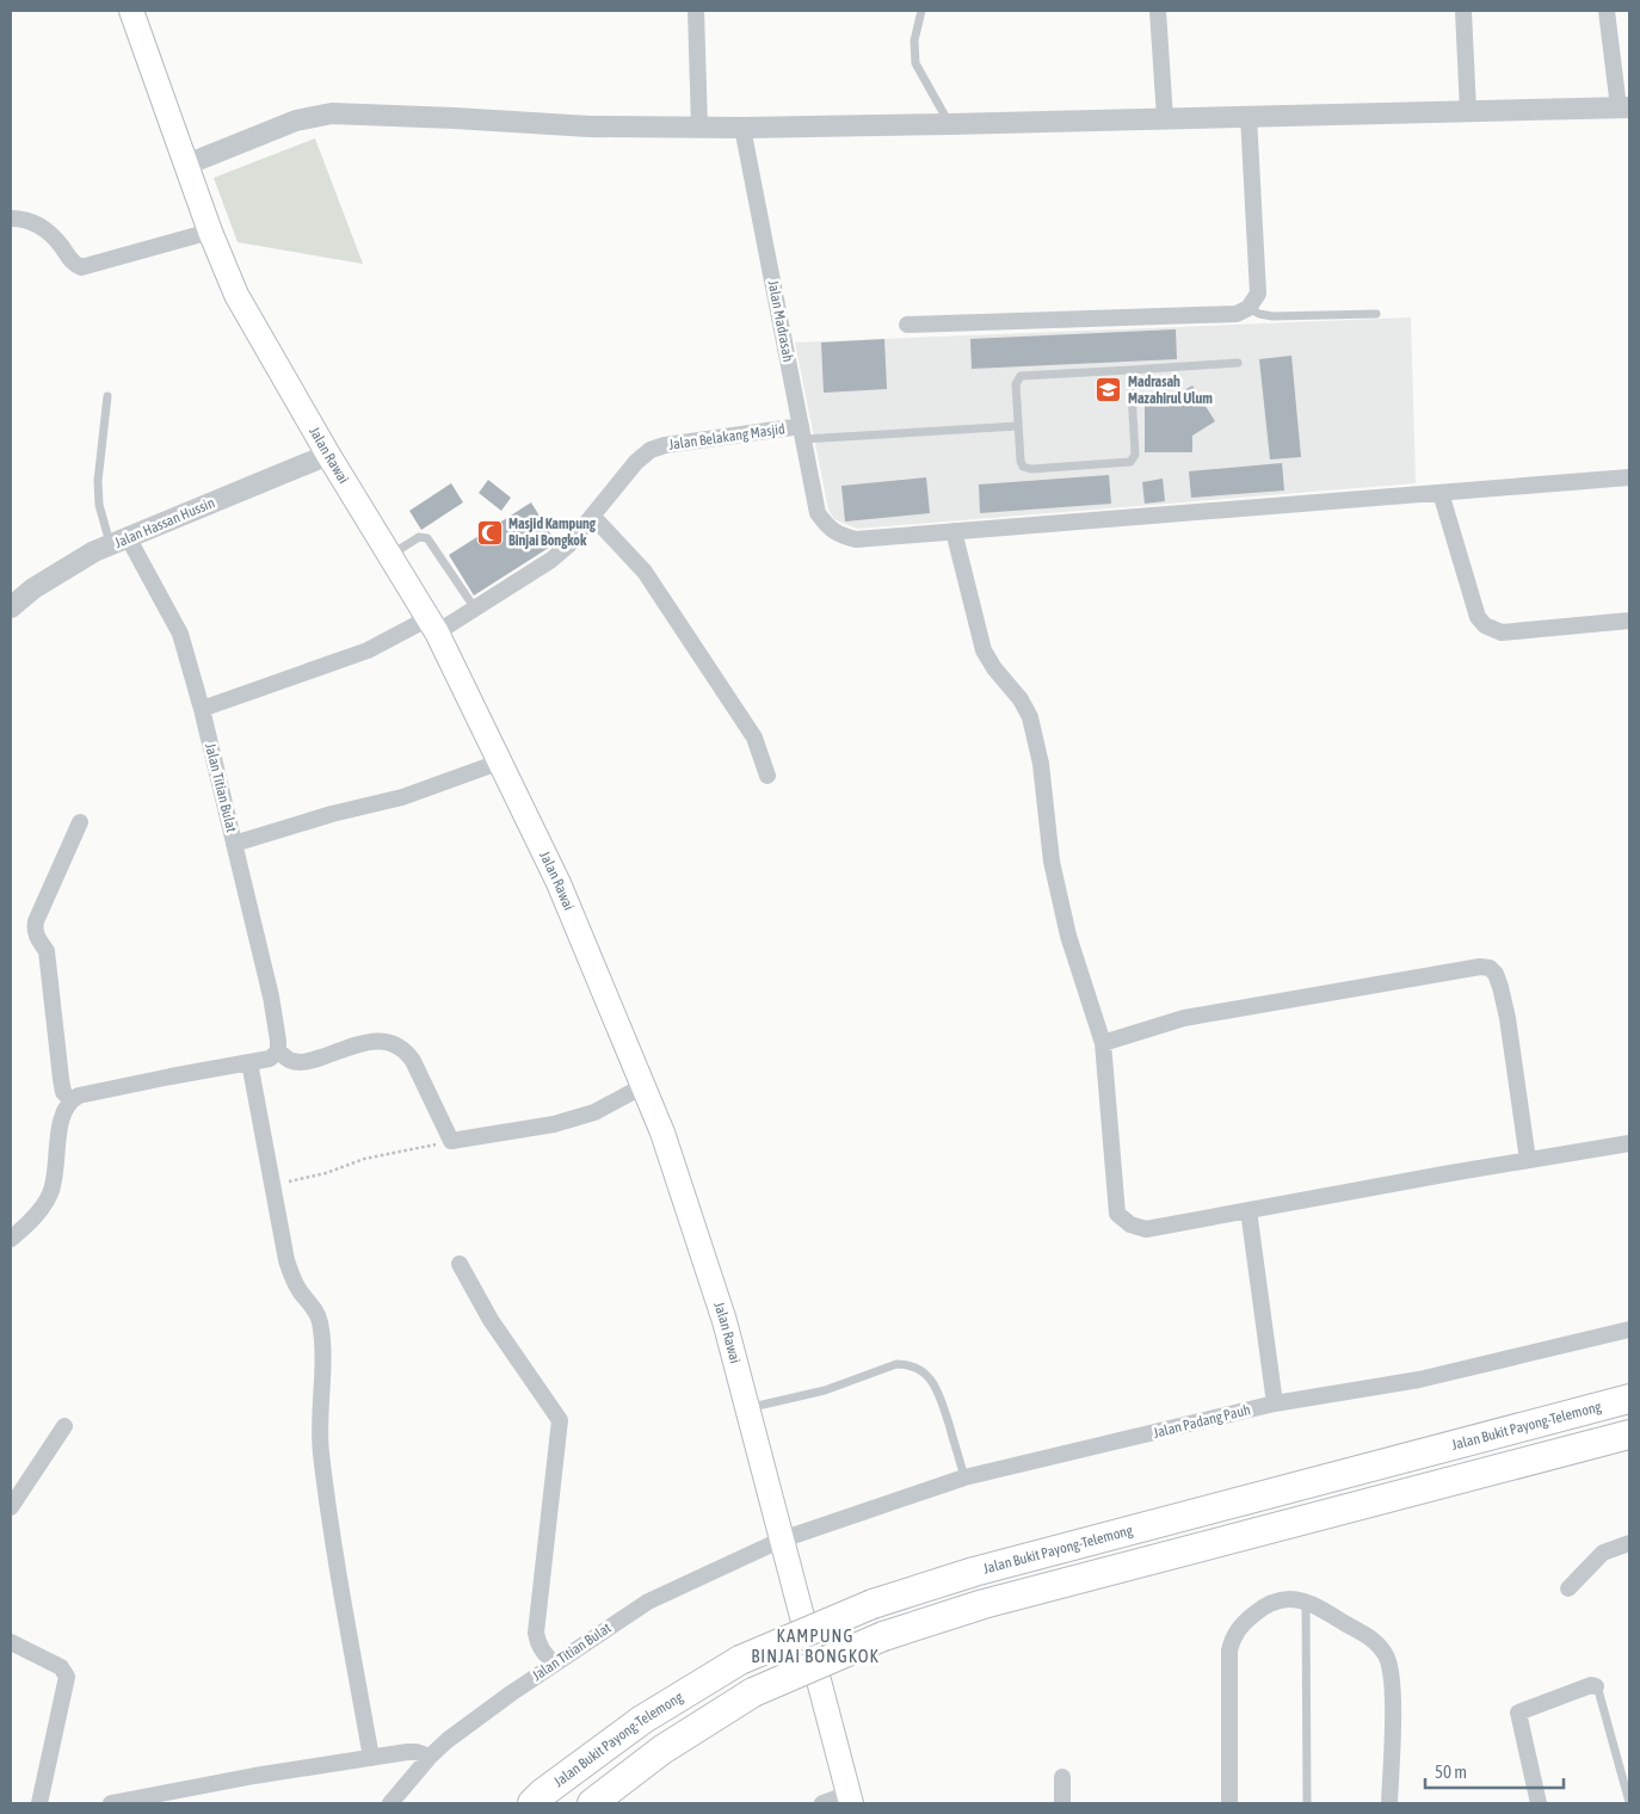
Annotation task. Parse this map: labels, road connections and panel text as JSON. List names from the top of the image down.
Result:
{
  "streets": {
    "highway": ["Jalan Bukit Payong-Telemong"],
    "main road": ["Jalan Rawai"],
    "street": [
      "Jalan Madrasah",
      "Jalan Belakang Masjid",
      "Jalan Hassan Hussin",
      "Jalan Titian Bulat",
      "Jalan Padang Pauh"
    ]
  },
  "crossings": [
    ["Jalan Madrasah", "Jalan Belakang Masjid"],
    ["Jalan Belakang Masjid", "Jalan Rawai"],
    ["Jalan Belakang Masjid", "Jalan Titian Bulat"],
    ["Jalan Rawai", "Jalan Hassan Hussin"],
    ["Jalan Rawai", "Jalan Titian Bulat"],
    ["Jalan Rawai", "Jalan Padang Pauh"],
    ["Jalan Hassan Hussin", "Jalan Titian Bulat"],
    ["Jalan Titian Bulat", "Jalan Padang Pauh"]
  ],
  "districts": ["KAMPUNG BINJAI BONGKOK"],
  "places": {
    "school or university": ["Madrasah Mazahirul Ulum"],
    "mosque": ["Masjid Kampung Binjai Bongkok"]
  },
  "scale_bar": "50 m"
}
